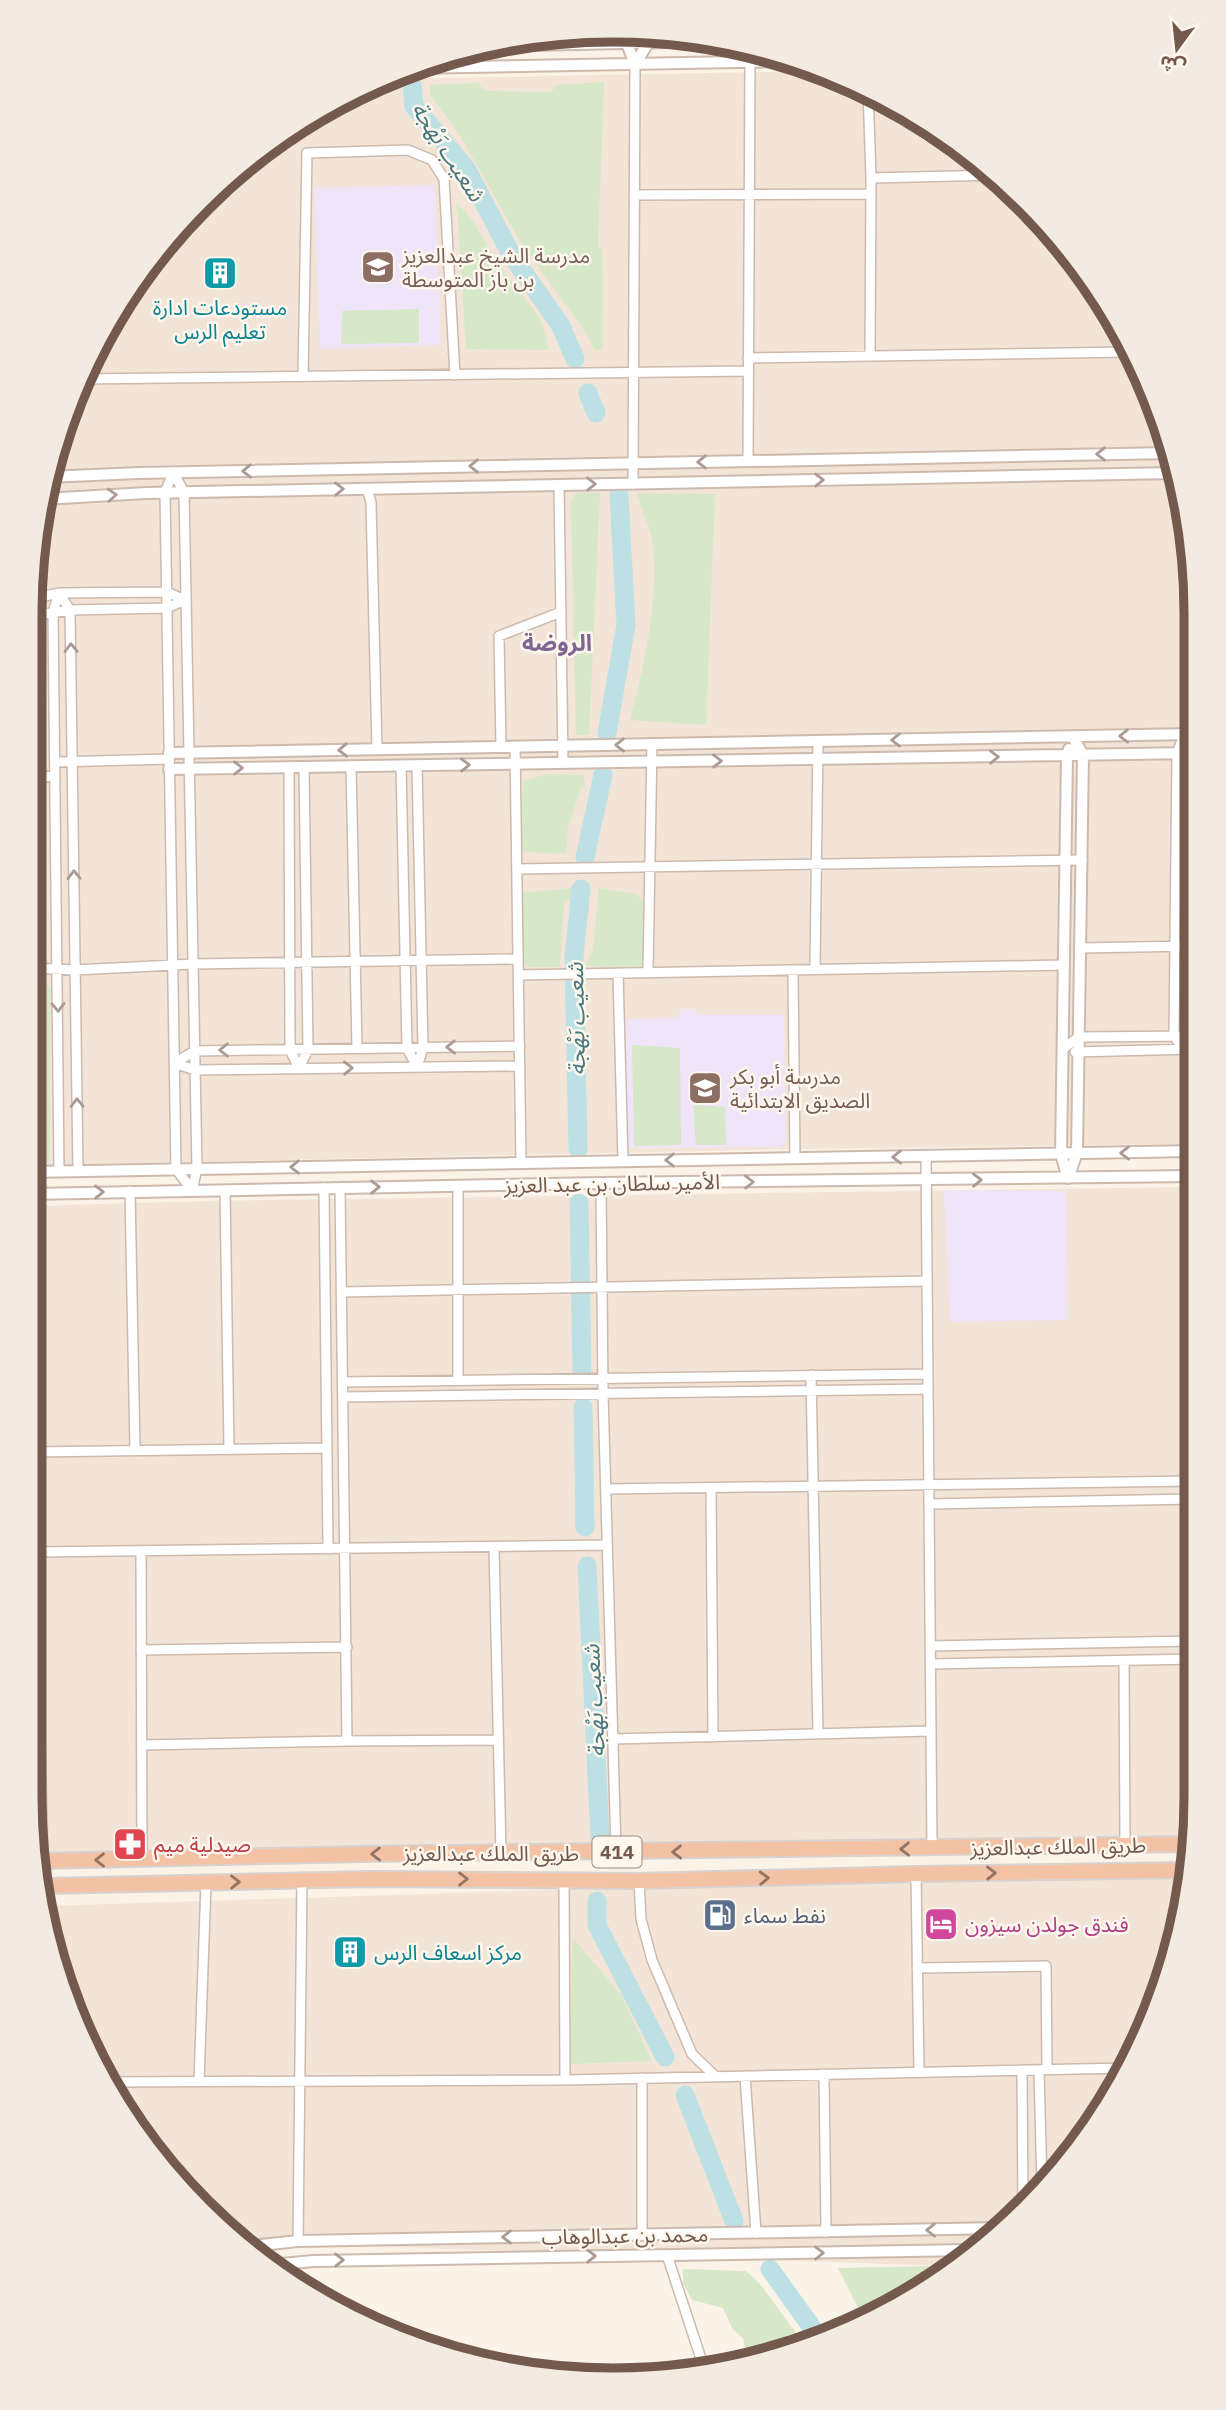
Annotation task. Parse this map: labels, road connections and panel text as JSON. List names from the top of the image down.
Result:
{
  "streets": {
    "highway": ["طريق الملك عبدالعزيز", "414"],
    "street": ["الأمير سلطان بن عبد العزيز", "محمد بن عبدالوهاب"]
  },
  "districts": ["الروضة"],
  "water": ["شعيب بَهْجة"],
  "places": {
    "school or university": ["مدرسة الشيخ عبدالعزيز بن باز المتوسطة", "مدرسة أبو بكر الصديق الابتدائية"],
    "building": ["مستودعات ادارة تعليم الرس", "مركز اسعاف الرس"],
    "pharmacy": ["صيدلية ميم"],
    "fuel station": ["نفط سماء"],
    "hotel": ["فندق جولدن سيزون"]
  },
  "north": "bottom"
}
